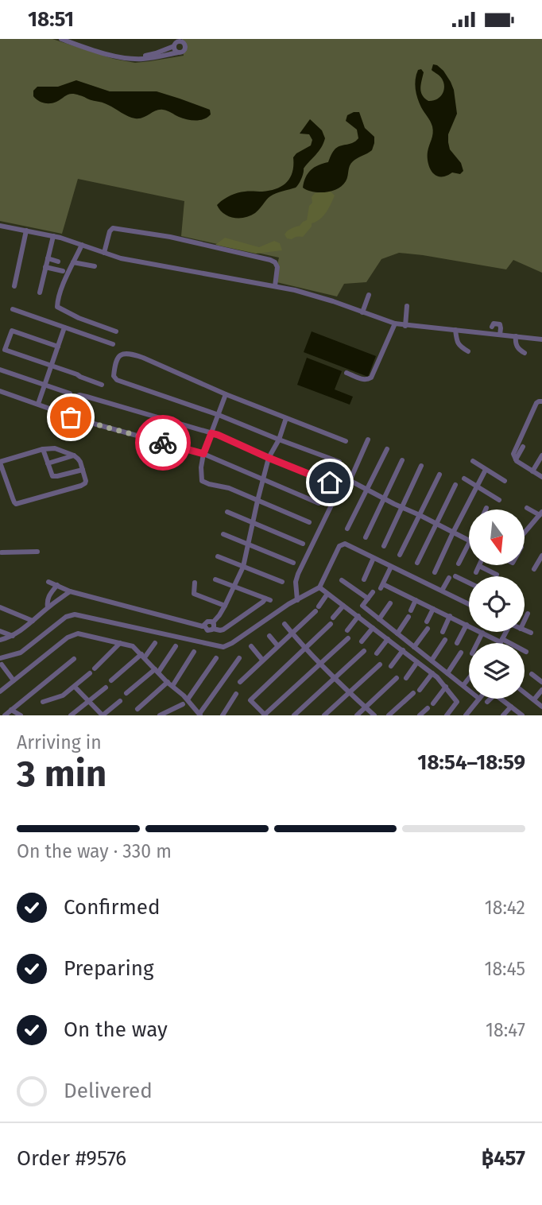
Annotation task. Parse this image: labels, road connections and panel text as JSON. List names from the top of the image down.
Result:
{
  "north": "bottom",
  "page": {
    "status": "18:51",
    "heading": ["3 min", "Arriving in", "18:54–18:59"],
    "panel": ["Order #9576", "฿457"],
    "bar": "On the way · 330 m",
    "list": [
      ["Confirmed", "18:42"],
      ["Preparing", "18:45"],
      ["On the way", "18:47"],
      "Delivered"
    ]
  }
}
